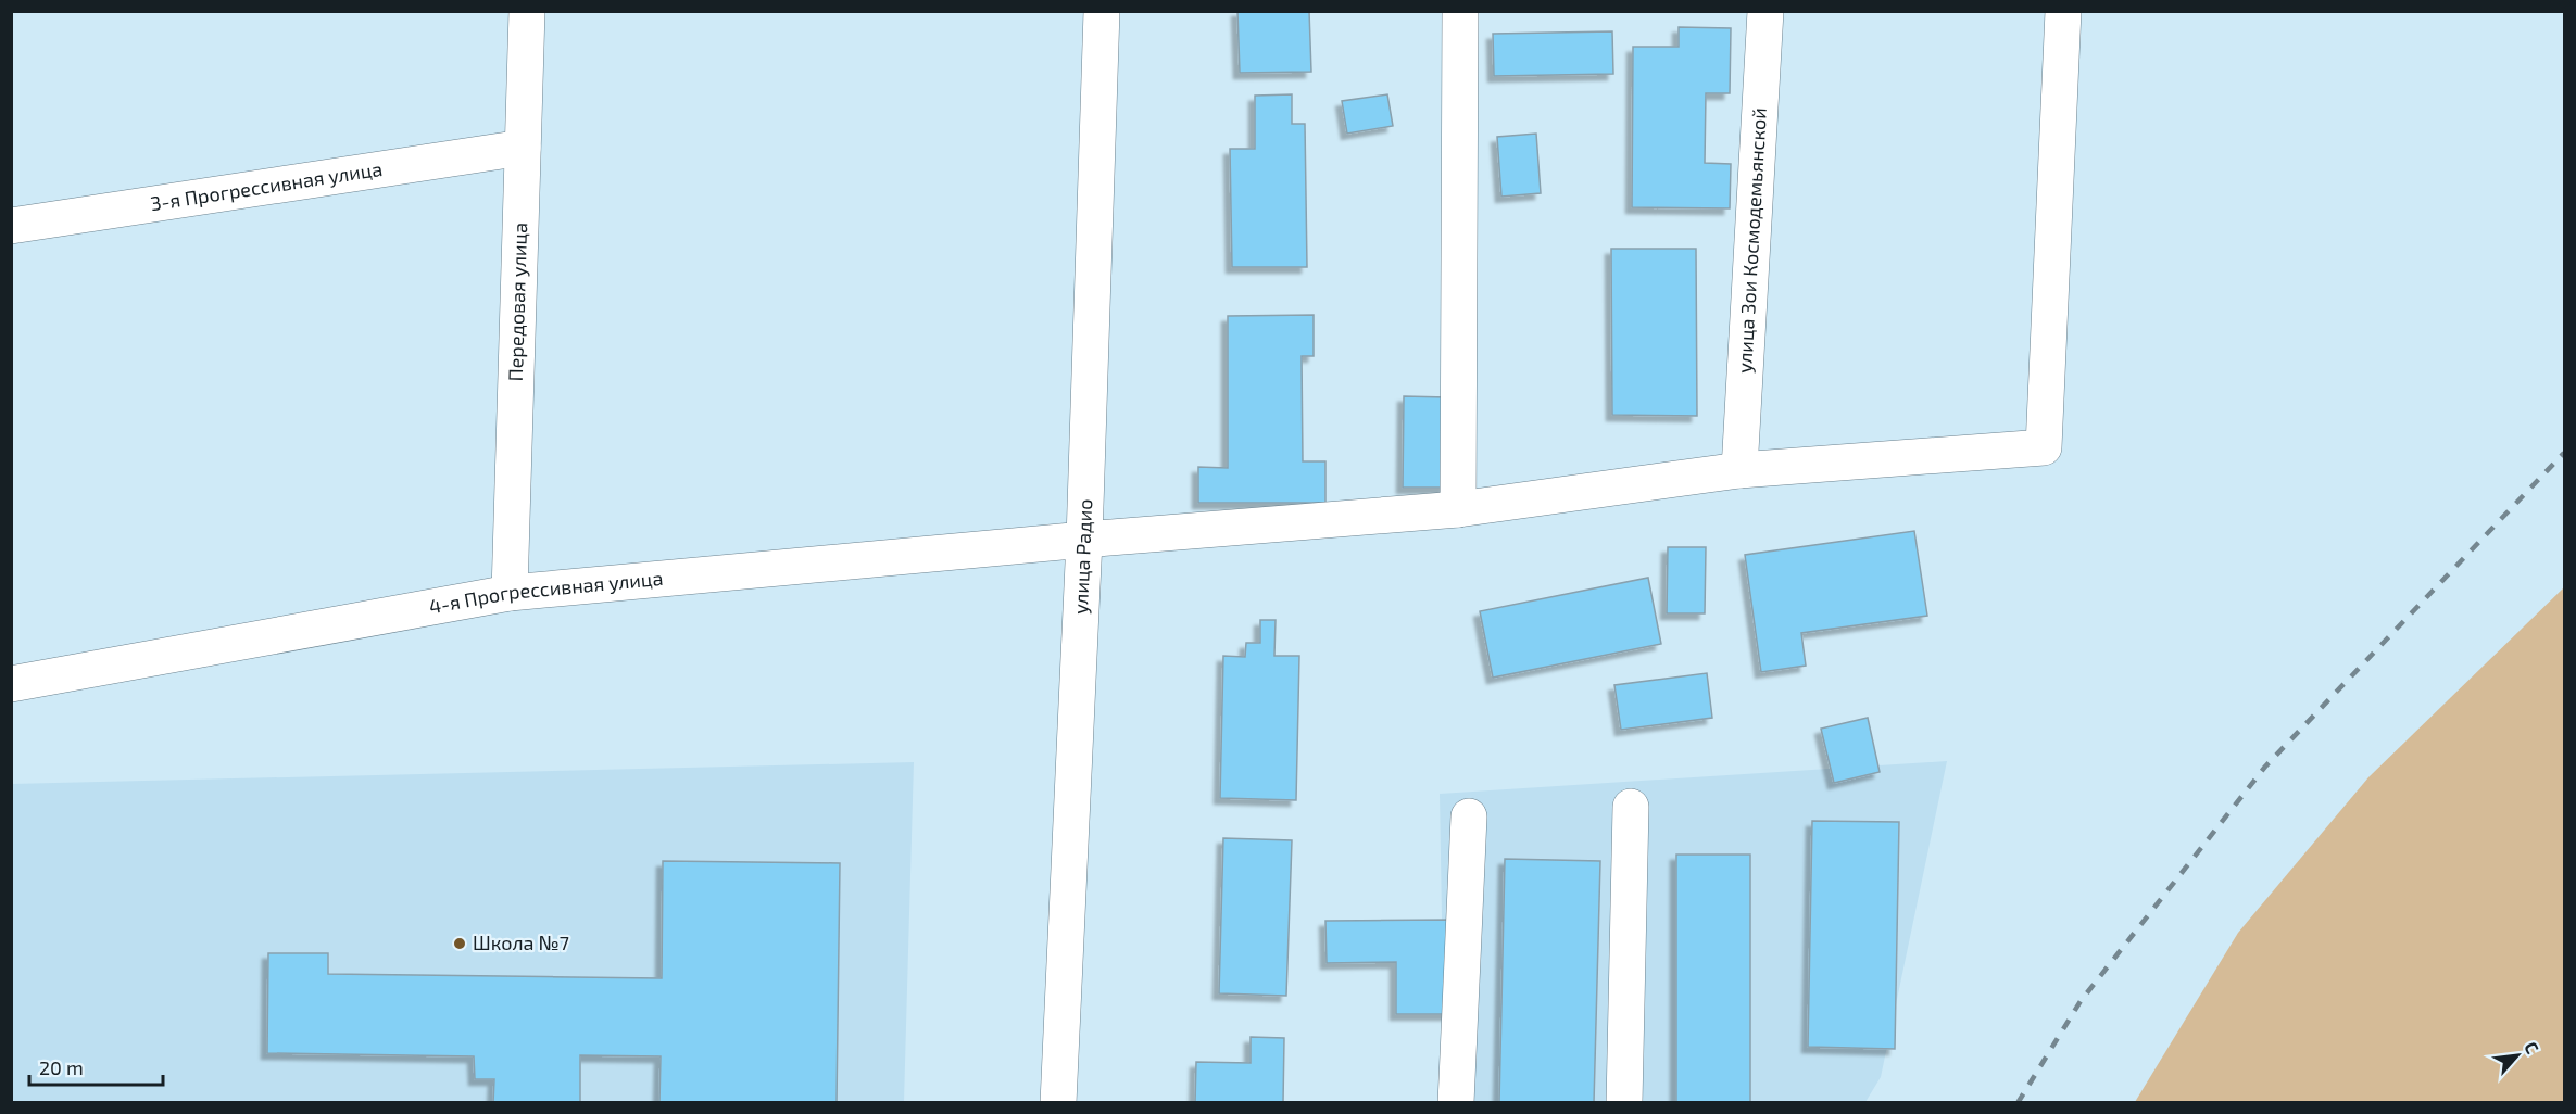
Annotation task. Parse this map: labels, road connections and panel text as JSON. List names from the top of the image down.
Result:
{
  "streets": {
    "street": [
      "3-я Прогрессивная улица",
      "улица Зои Космодемьянской",
      "Передовая улица",
      "улица Радио",
      "4-я Прогрессивная улица"
    ]
  },
  "crossings": [
    ["3-я Прогрессивная улица", "Передовая улица"],
    ["улица Зои Космодемьянской", "4-я Прогрессивная улица"],
    ["Передовая улица", "4-я Прогрессивная улица"],
    ["улица Радио", "4-я Прогрессивная улица"]
  ],
  "places": ["Школа №7"],
  "scale_bar": "20 m",
  "north": "top right"
}
